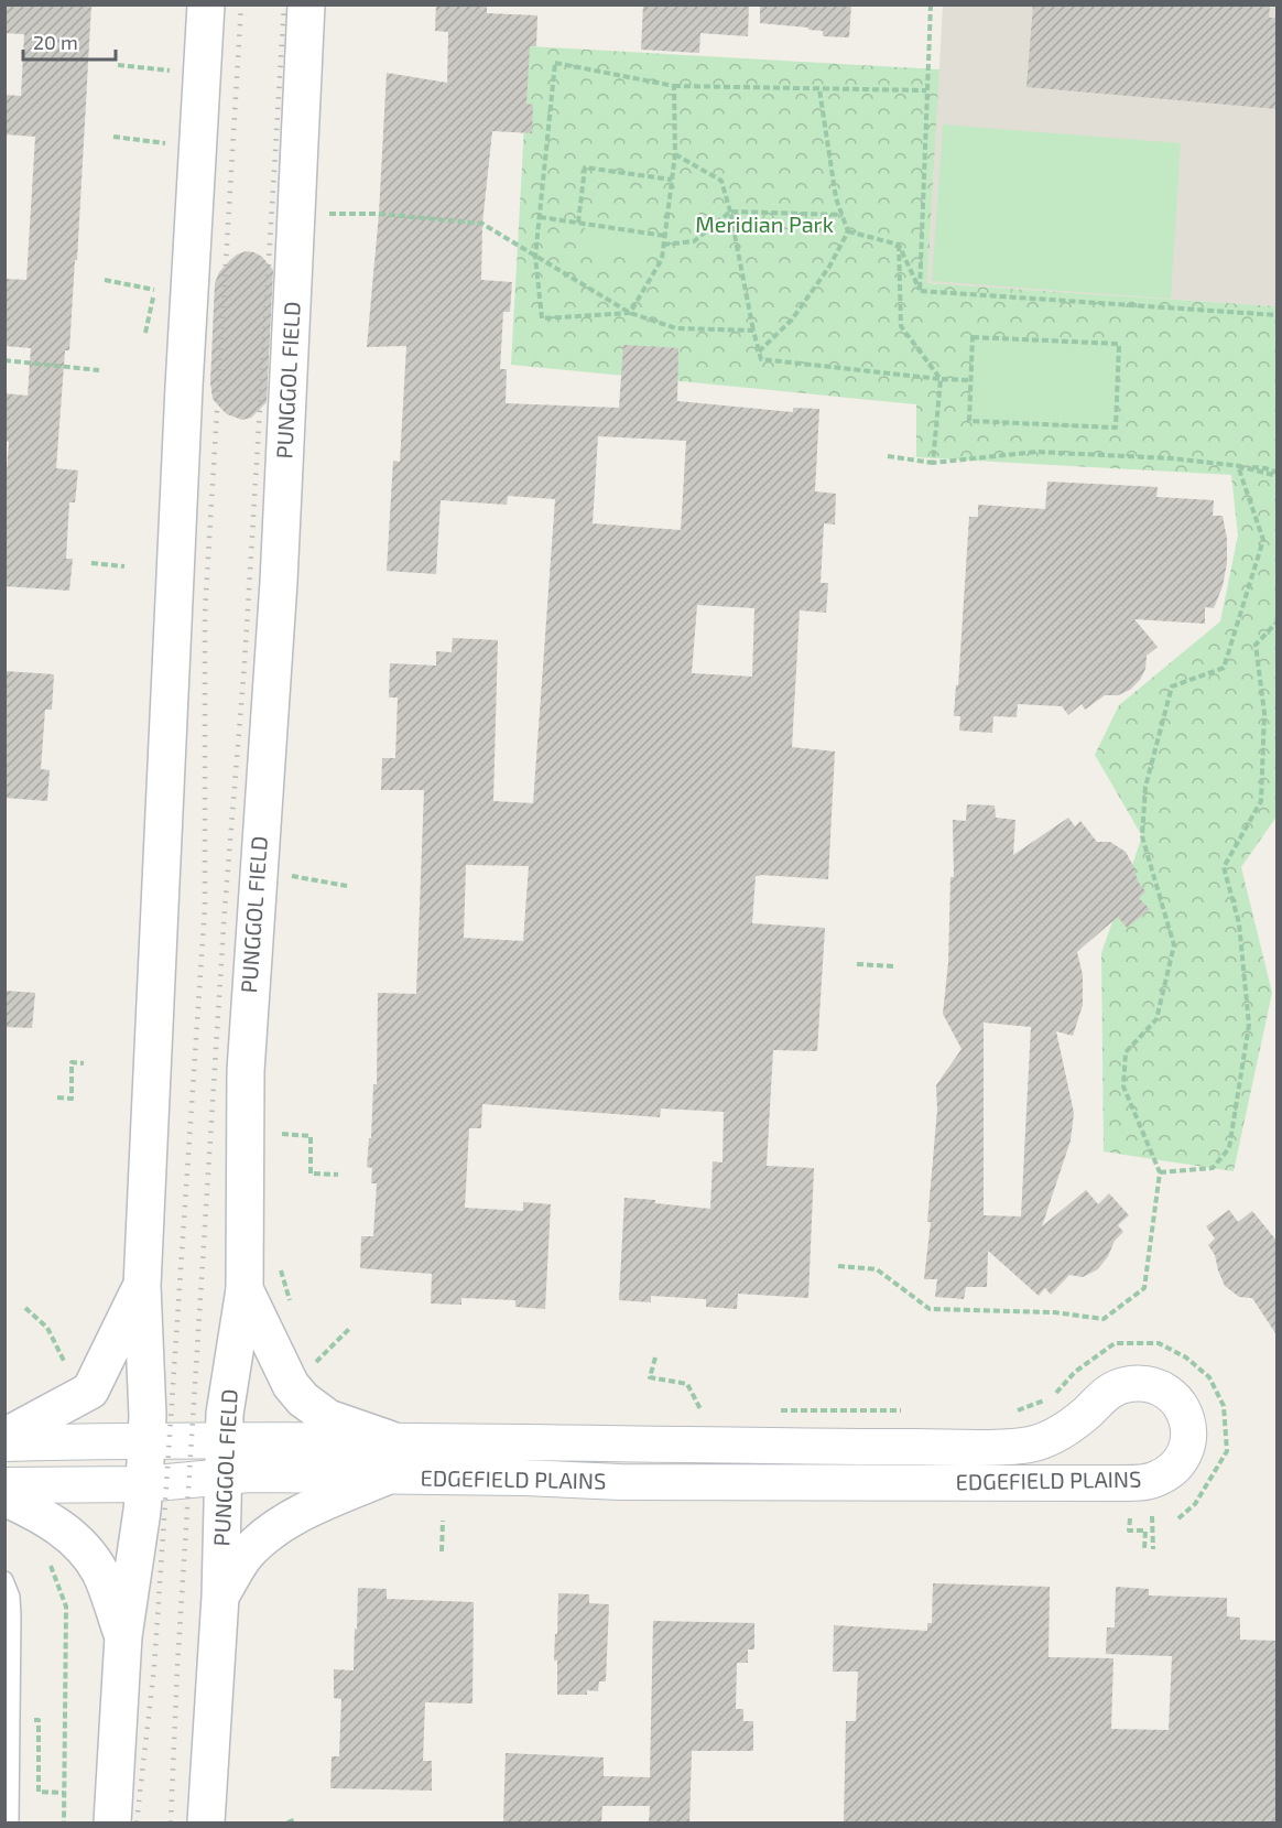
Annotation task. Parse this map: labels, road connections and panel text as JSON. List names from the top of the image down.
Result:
{
  "streets": {
    "street": ["PUNGGOL FIELD", "EDGEFIELD PLAINS"]
  },
  "crossings": [
    ["PUNGGOL FIELD", "EDGEFIELD PLAINS"]
  ],
  "parks": ["Meridian Park"],
  "scale_bar": "20 m"
}
